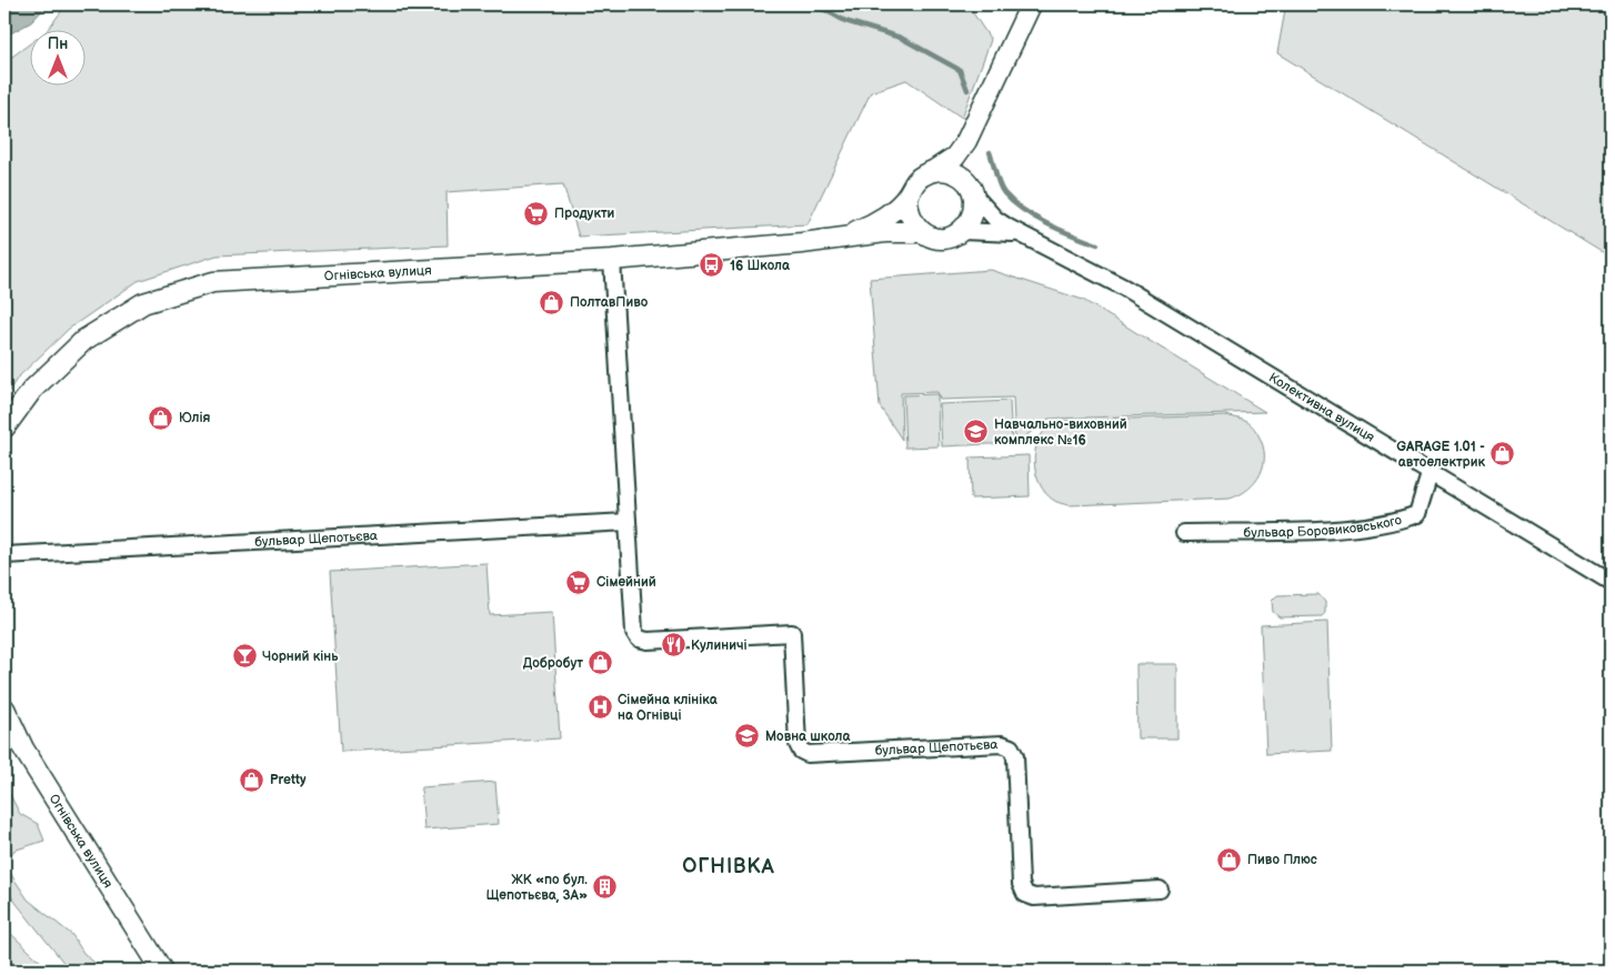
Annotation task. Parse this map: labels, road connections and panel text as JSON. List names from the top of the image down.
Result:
{
  "streets": {
    "street": [
      "Огнівська вулиця",
      "Колективна вулиця",
      "бульвар Боровиковського",
      "бульвар Щепотьєва"
    ]
  },
  "crossings": [
    ["Огнівська вулиця", "Колективна вулиця"],
    ["Огнівська вулиця", "бульвар Щепотьєва"],
    ["Колективна вулиця", "бульвар Боровиковського"]
  ],
  "districts": ["ОГНІВКА"],
  "places": {
    "supermarket": ["Продукти", "Сімейний"],
    "bus stop": ["16 Школа"],
    "shop": [
      "ПолтавПиво",
      "Юлія",
      "GARAGE 1.01 - автоелектрик",
      "Добробут",
      "Pretty",
      "Пиво Плюс"
    ],
    "school or university": ["Навчально-виховний комплекс №16", "Мовна школа"],
    "restaurant": ["Кулиничі"],
    "bar": ["Чорний кінь"],
    "hospital": ["Сімейна клініка на Огнівці"],
    "building": ["ЖК «по бул. Щепотьєва, 3А»"]
  },
  "north": "top"
}
